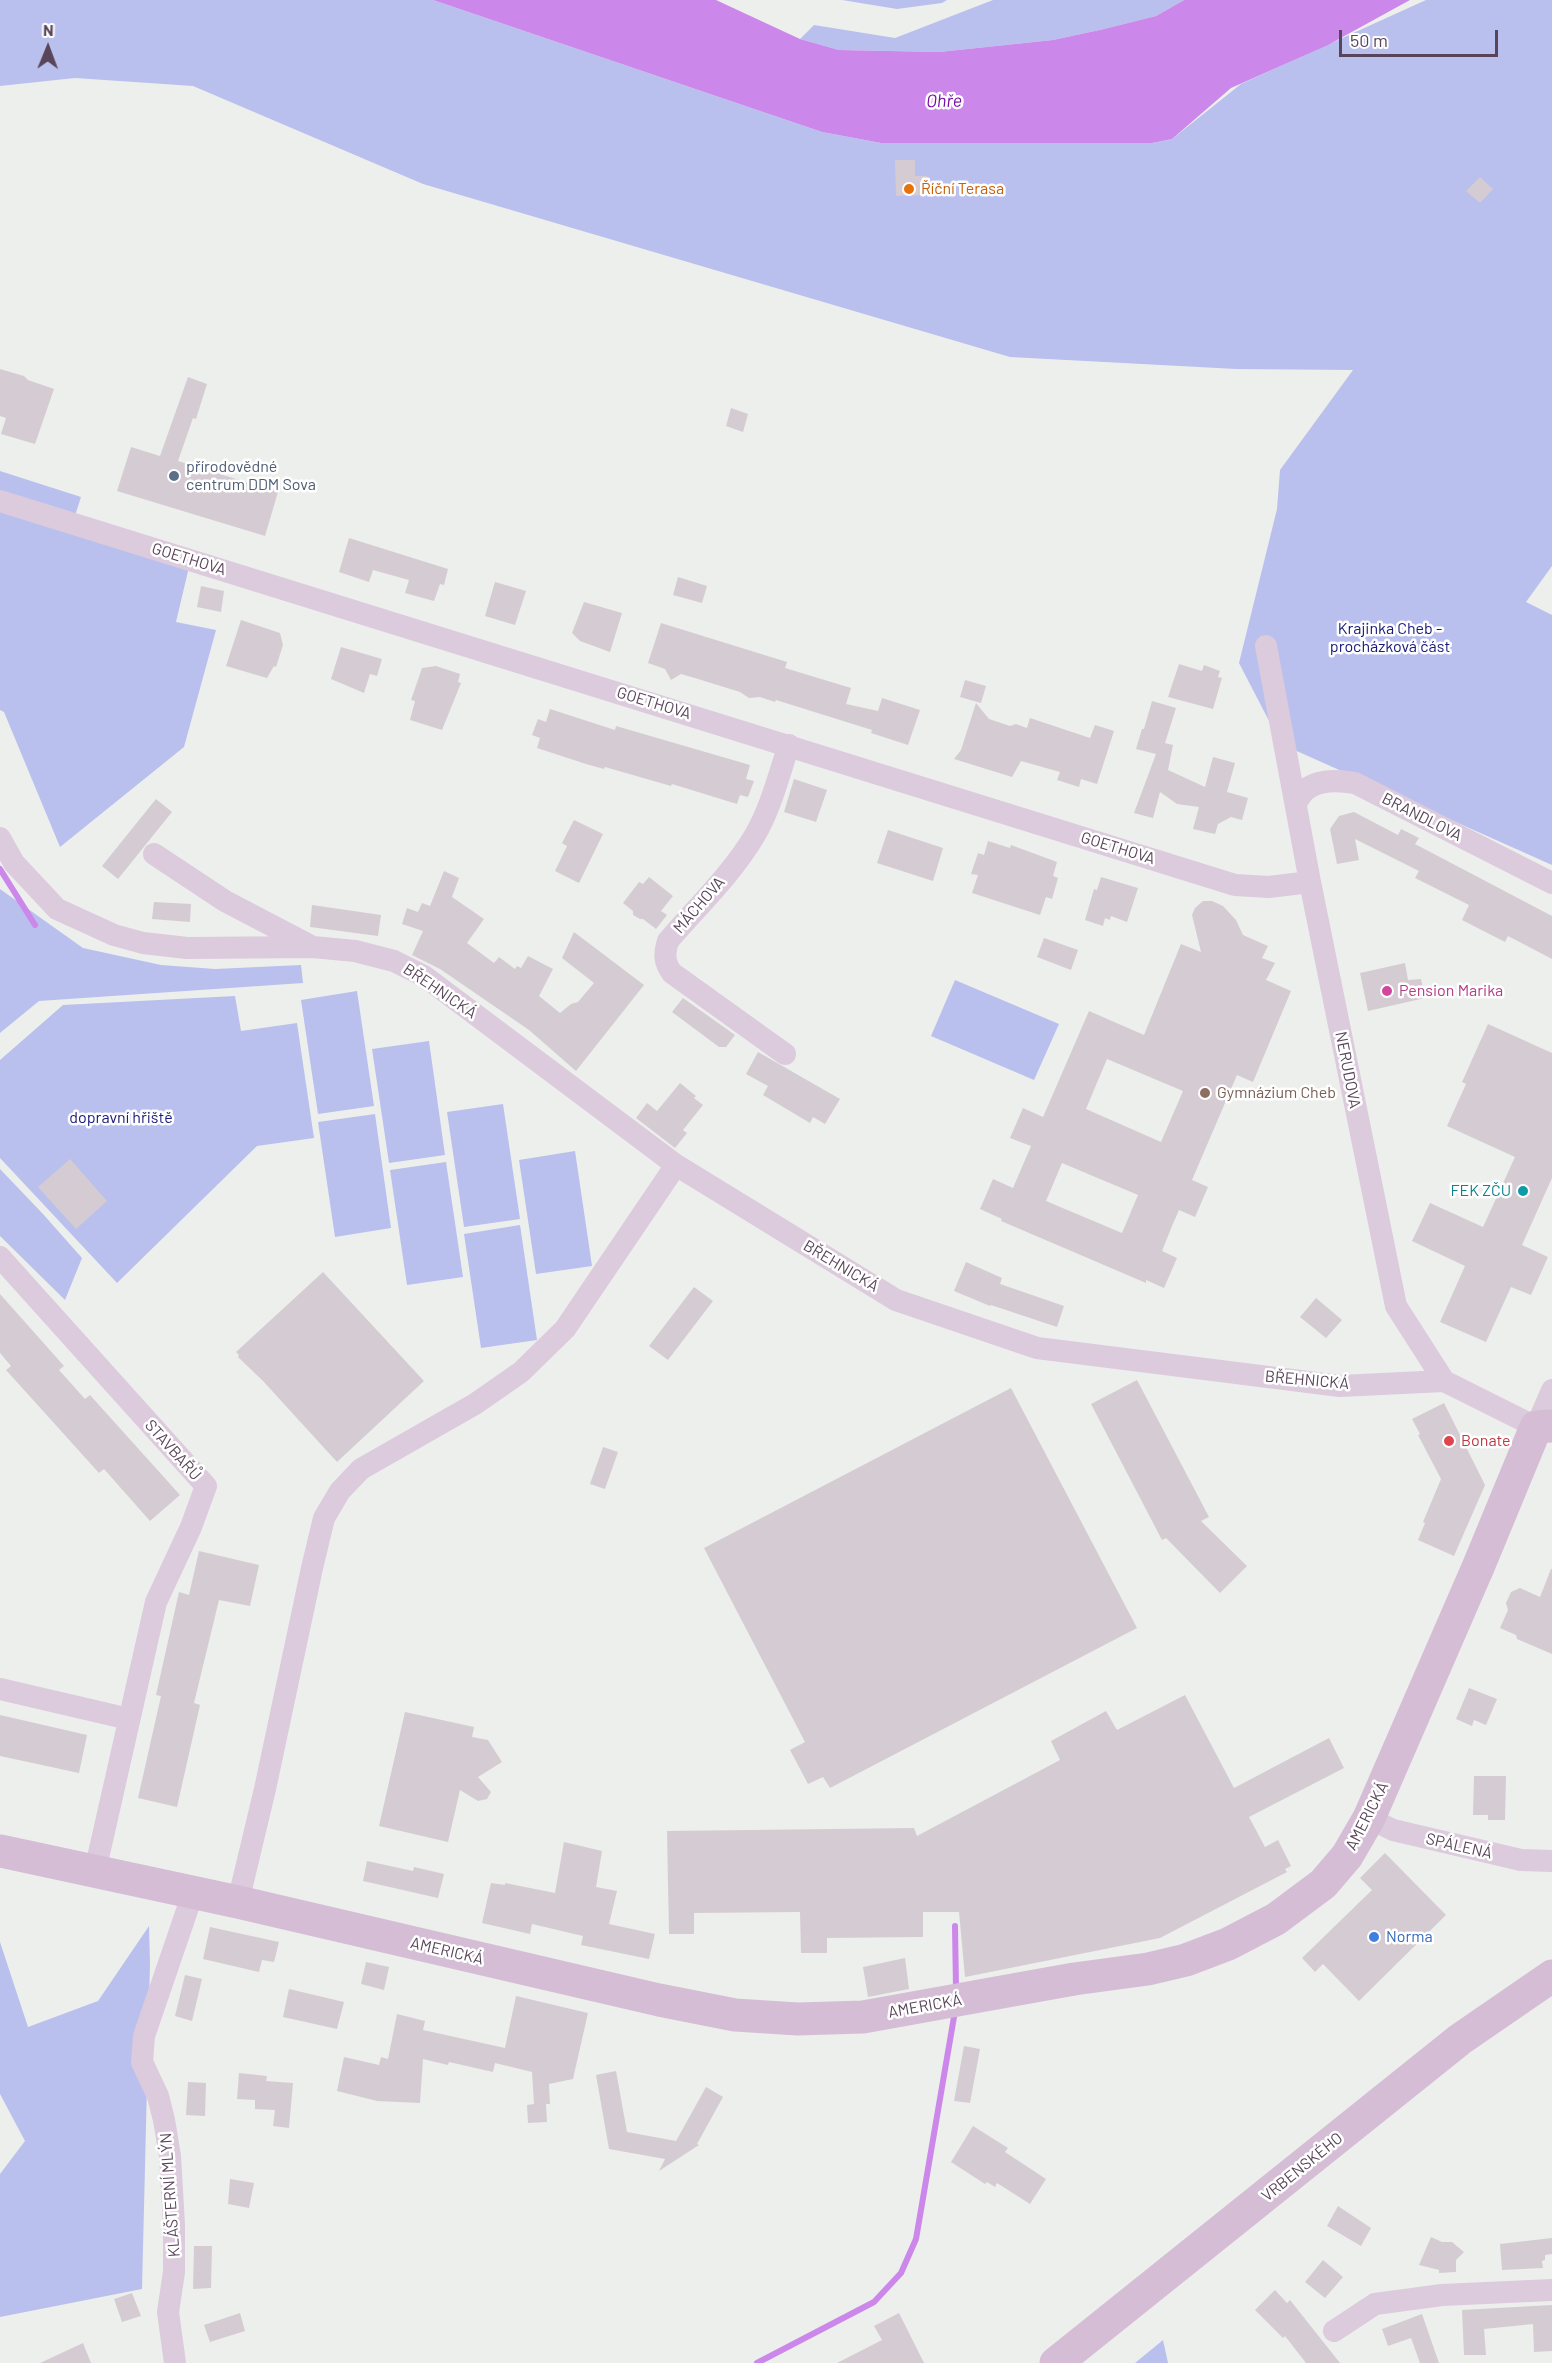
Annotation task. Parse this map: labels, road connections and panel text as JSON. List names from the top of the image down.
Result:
{
  "streets": {
    "street": [
      "GOETHOVA",
      "BRANDLOVA",
      "MÁCHOVA",
      "BŘEHNICKÁ",
      "NERUDOVA",
      "STAVBAŘŮ",
      "AMERICKÁ",
      "SPÁLENÁ",
      "VRBENSKÉHO",
      "KLÁŠTERNÍ MLÝN"
    ]
  },
  "crossings": [
    ["GOETHOVA", "MÁCHOVA"],
    ["GOETHOVA", "NERUDOVA"],
    ["BRANDLOVA", "NERUDOVA"],
    ["BŘEHNICKÁ", "NERUDOVA"],
    ["STAVBAŘŮ", "AMERICKÁ"],
    ["AMERICKÁ", "SPÁLENÁ"],
    ["AMERICKÁ", "KLÁŠTERNÍ MLÝN"]
  ],
  "water": ["Ohře"],
  "parks": ["Krajinka Cheb - procházková část", "dopravní hřiště"],
  "places": [
    "Říční Terasa",
    "přírodovědné centrum DDM Sova",
    "Pension Marika",
    "Gymnázium Cheb",
    "FEK ZČU",
    "Bonate",
    "Norma"
  ],
  "scale_bar": "50 m",
  "north": "top"
}
